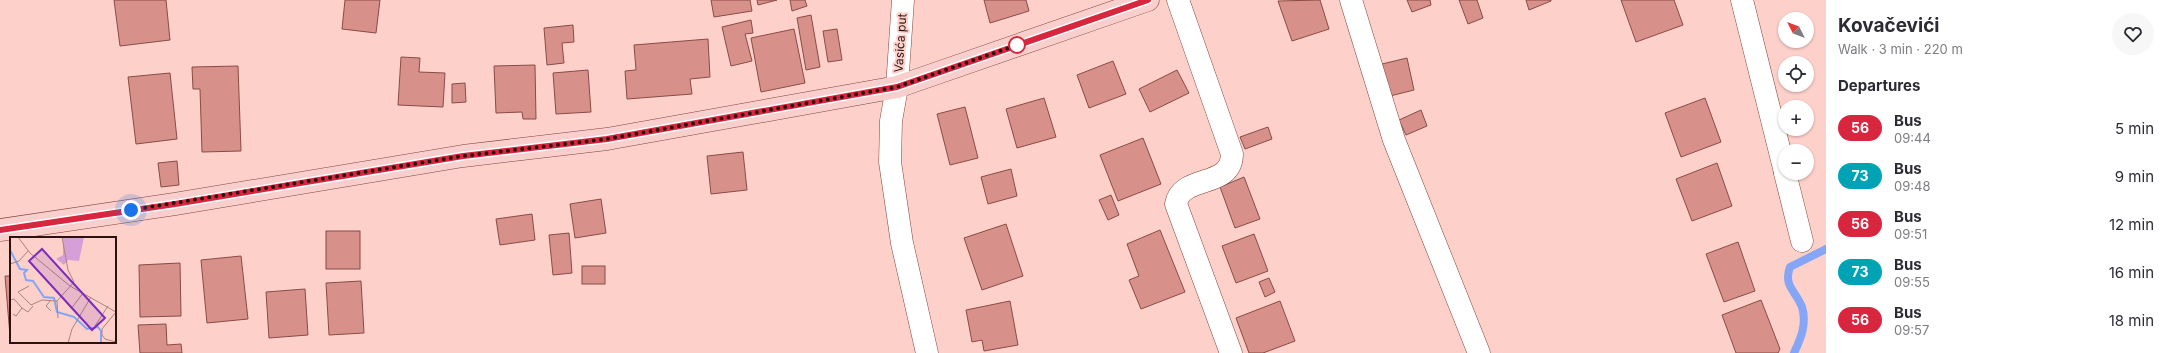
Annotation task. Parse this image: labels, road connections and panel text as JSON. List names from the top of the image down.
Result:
{
  "streets": {
    "street": ["Vasića put"]
  },
  "lines": ["bus line 56"],
  "north": "top left",
  "page": {
    "heading": [
      ["Kovačevići", "Walk · 3 min · 220 m"],
      "Departures"
    ],
    "map_buttons": ["+", "−"],
    "list": [
      {
        "mark": "56",
        "name": "Bus",
        "note": "09:44",
        "value": "5 min"
      },
      {
        "mark": "73",
        "name": "Bus",
        "note": "09:48",
        "value": "9 min"
      },
      {
        "mark": "56",
        "name": "Bus",
        "note": "09:51",
        "value": "12 min"
      },
      {
        "mark": "73",
        "name": "Bus",
        "note": "09:55",
        "value": "16 min"
      },
      {
        "mark": "56",
        "name": "Bus",
        "note": "09:57",
        "value": "18 min"
      }
    ]
  }
}
